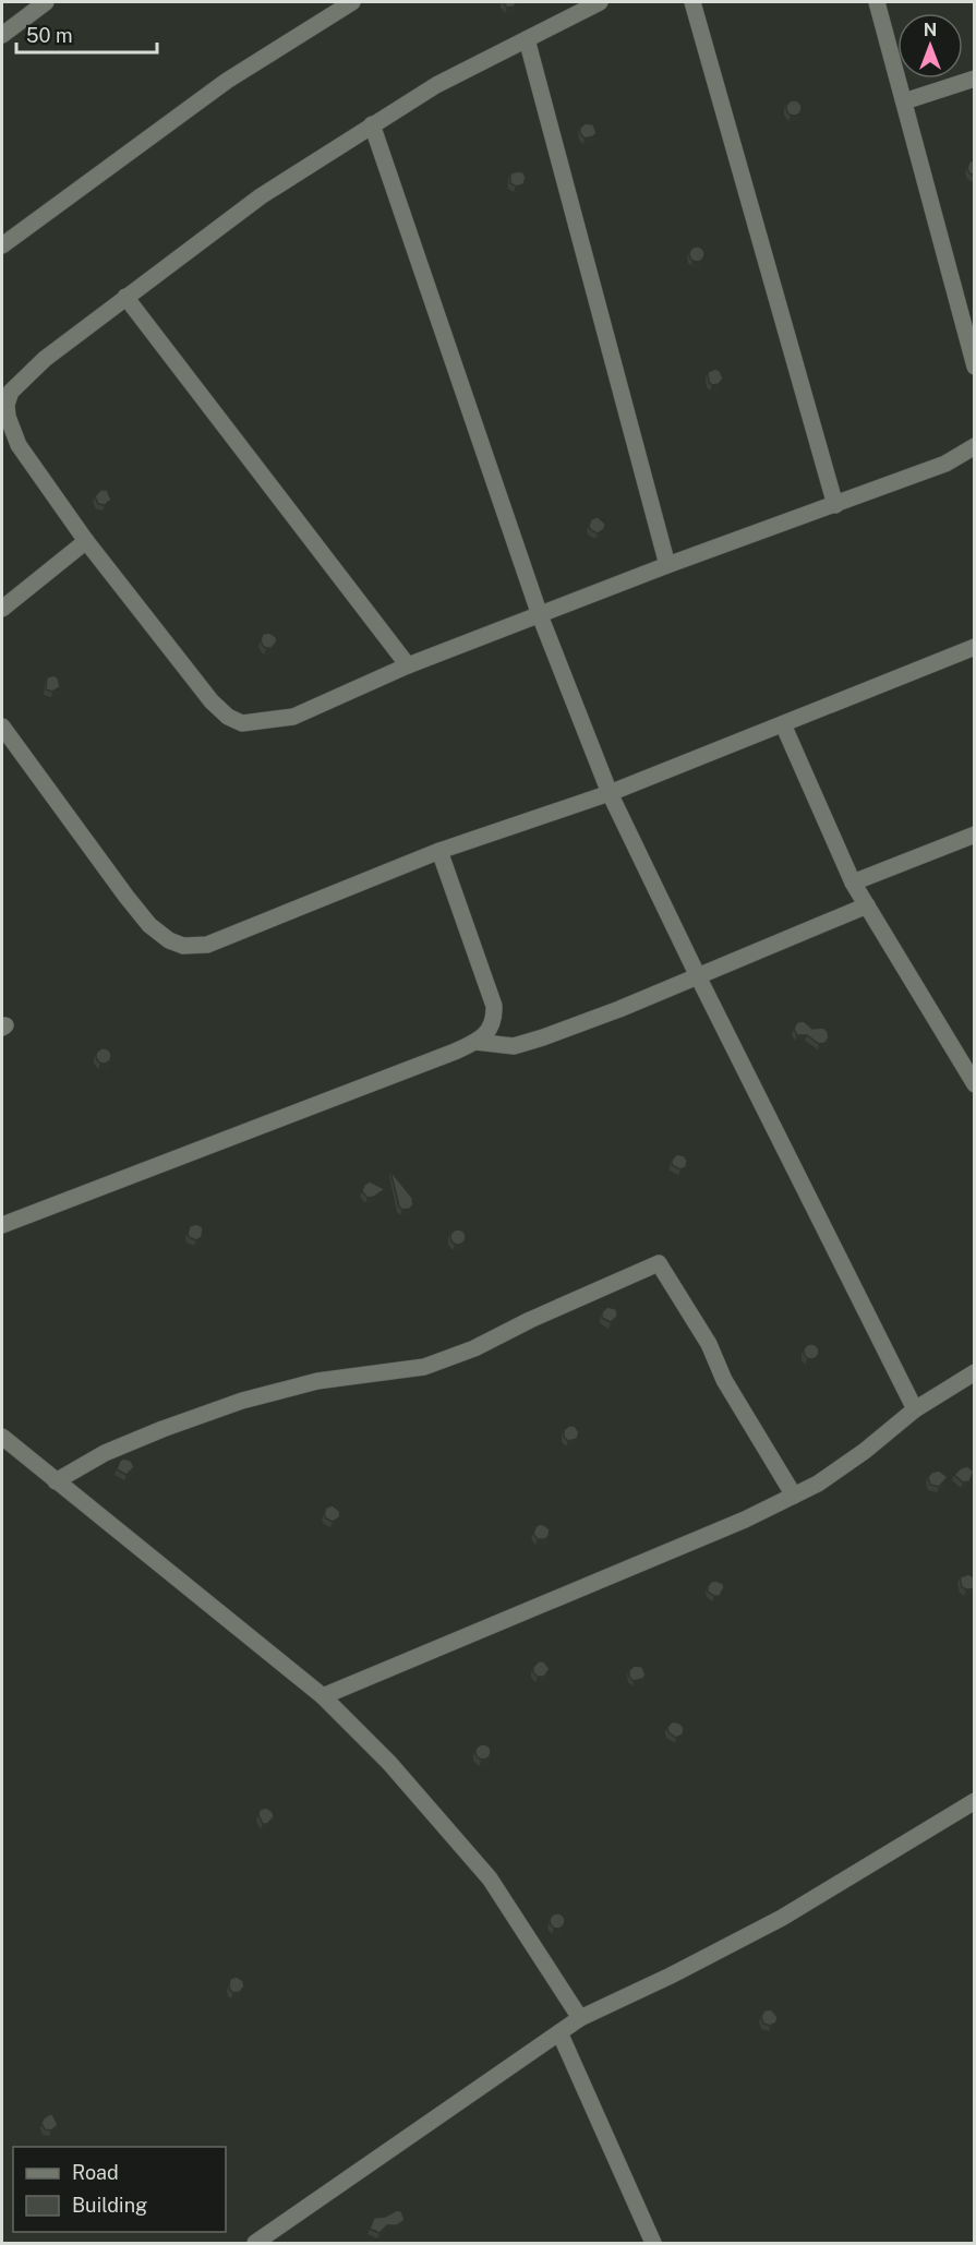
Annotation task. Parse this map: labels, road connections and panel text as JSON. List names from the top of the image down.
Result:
{
  "legend": ["Road", "Building"],
  "scale_bar": "50 m",
  "north": "top"
}
